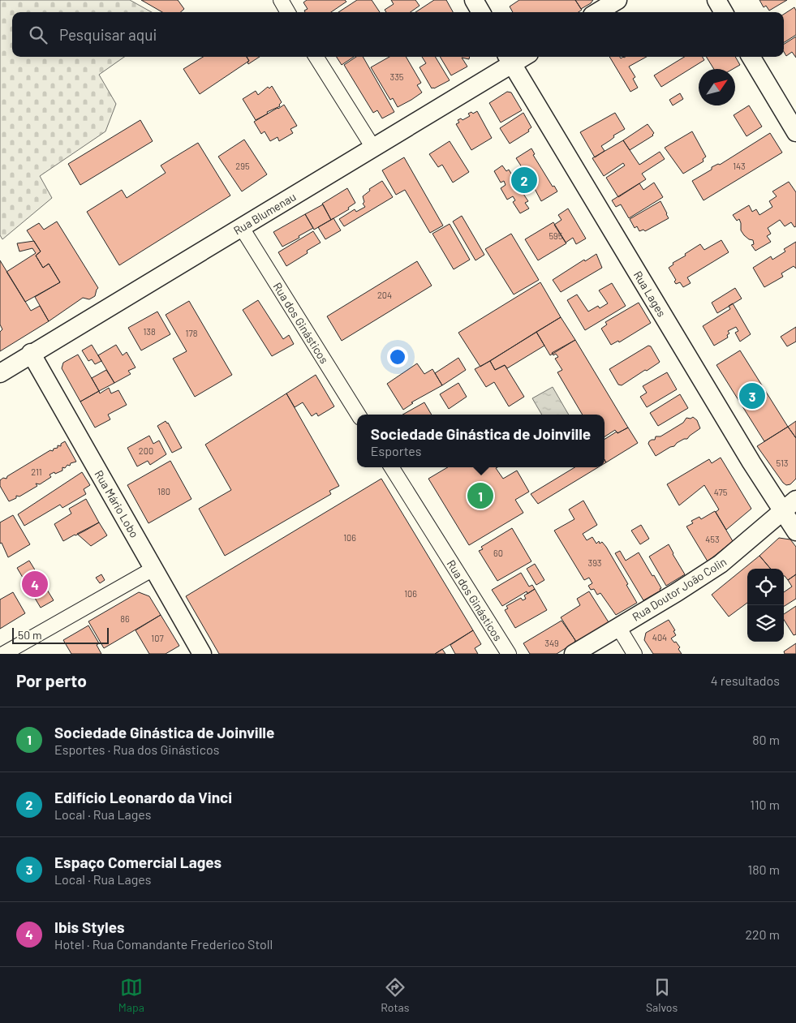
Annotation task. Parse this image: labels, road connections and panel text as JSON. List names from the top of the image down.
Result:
{
  "streets": {
    "main road": [
      "Rua Blumenau",
      "Rua Lages",
      "Rua Mário Lobo",
      "Rua Doutor João Colin"
    ],
    "street": ["Rua dos Ginásticos"]
  },
  "crossings": [
    ["Rua Blumenau", "Rua Lages"],
    ["Rua Blumenau", "Rua dos Ginásticos"],
    ["Rua Blumenau", "Rua Mário Lobo"],
    ["Rua Lages", "Rua Doutor João Colin"]
  ],
  "house_numbers": [
    "335",
    "295",
    "143",
    "595",
    "204",
    "138",
    "178",
    "200",
    "513",
    "211",
    "180",
    "475",
    "106",
    "453",
    "60",
    "393",
    "106",
    "86",
    "404",
    "107",
    "349"
  ],
  "scale_bar": "50 m",
  "north": "top right",
  "page": {
    "search": "Pesquisar aqui",
    "pins": [
      "2",
      "3",
      "1",
      "4"
    ],
    "popup": ["Sociedade Ginástica de Joinville", "Esportes"],
    "scale": "50 m",
    "heading": ["Por perto", "4 resultados"],
    "list": [
      {
        "mark": "1",
        "name": "Sociedade Ginástica de Joinville",
        "note": "Esportes · Rua dos Ginásticos",
        "value": "80 m"
      },
      {
        "mark": "2",
        "name": "Edifício Leonardo da Vinci",
        "note": "Local · Rua Lages",
        "value": "110 m"
      },
      {
        "mark": "3",
        "name": "Espaço Comercial Lages",
        "note": "Local · Rua Lages",
        "value": "180 m"
      },
      {
        "mark": "4",
        "name": "Ibis Styles",
        "note": "Hotel · Rua Comandante Frederico Stoll",
        "value": "220 m"
      }
    ],
    "nav": ["Mapa", "Rotas", "Salvos"]
  }
}
